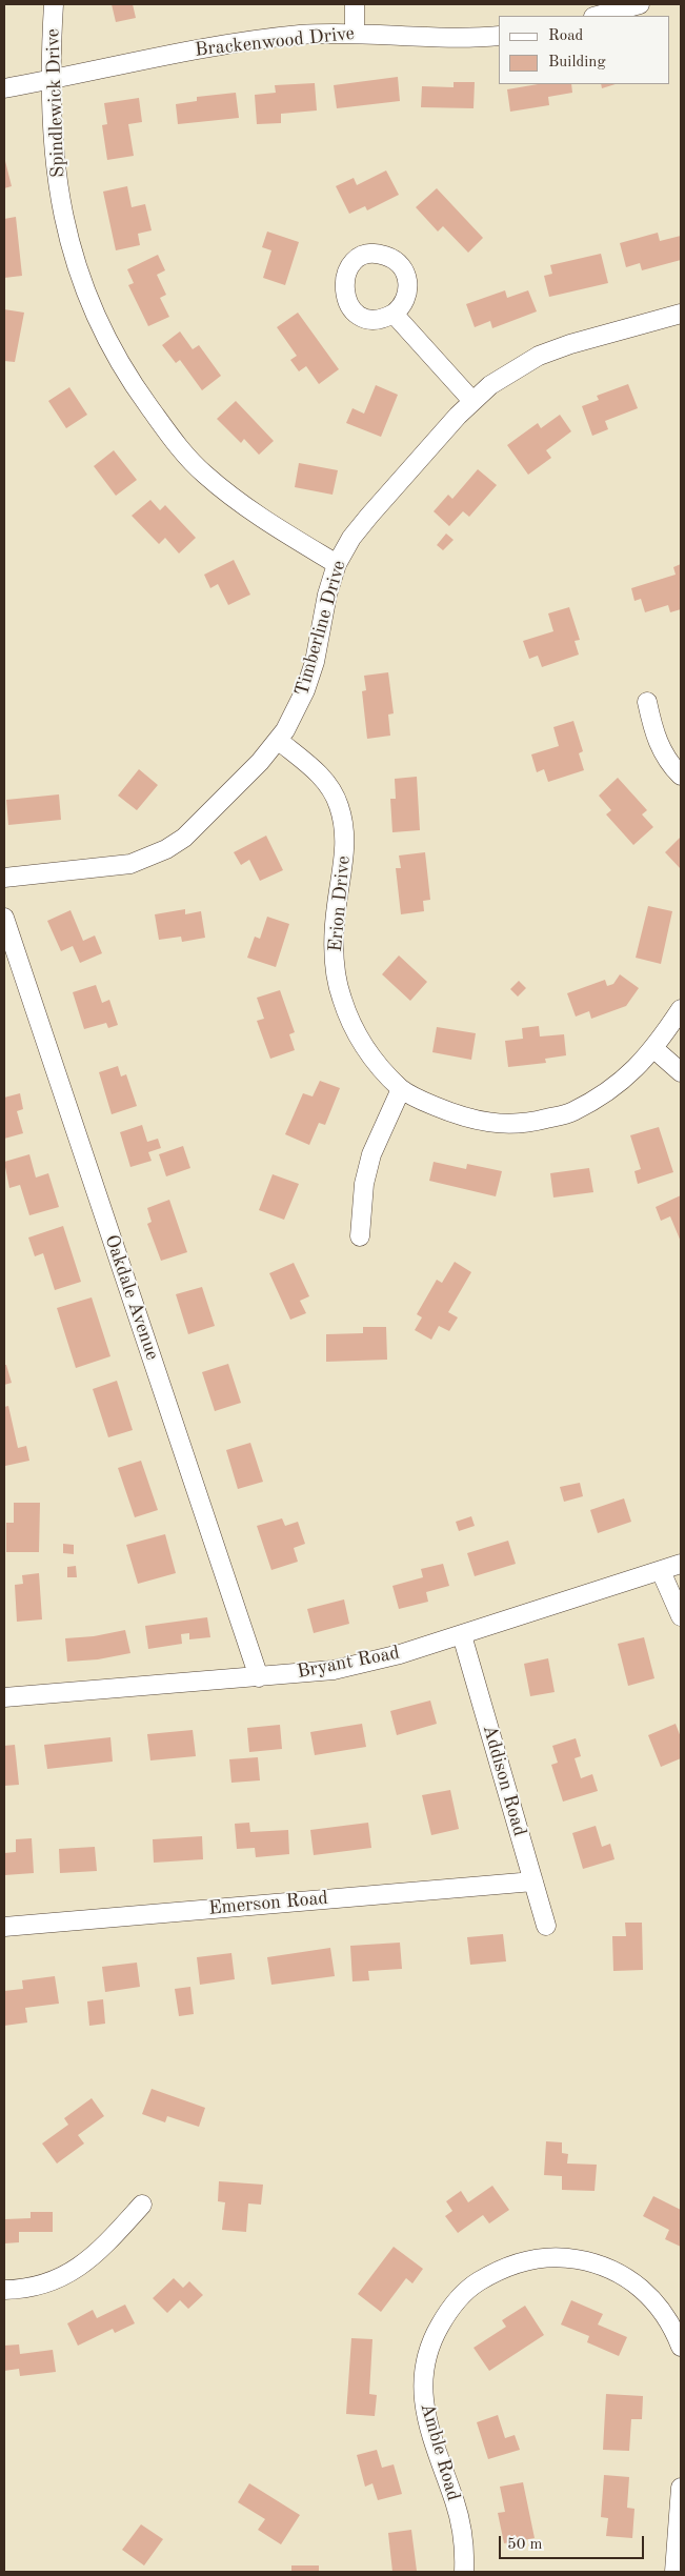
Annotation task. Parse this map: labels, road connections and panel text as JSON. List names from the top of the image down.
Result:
{
  "streets": {
    "street": [
      "Brackenwood Drive",
      "Spindlewick Drive",
      "Timberline Drive",
      "Erion Drive",
      "Oakdale Avenue",
      "Bryant Road",
      "Addison Road",
      "Emerson Road",
      "Amble Road"
    ]
  },
  "crossings": [
    ["Brackenwood Drive", "Spindlewick Drive"],
    ["Spindlewick Drive", "Timberline Drive"],
    ["Timberline Drive", "Erion Drive"],
    ["Oakdale Avenue", "Bryant Road"],
    ["Bryant Road", "Addison Road"],
    ["Addison Road", "Emerson Road"]
  ],
  "legend": ["Road", "Building"],
  "scale_bar": "50 m"
}
